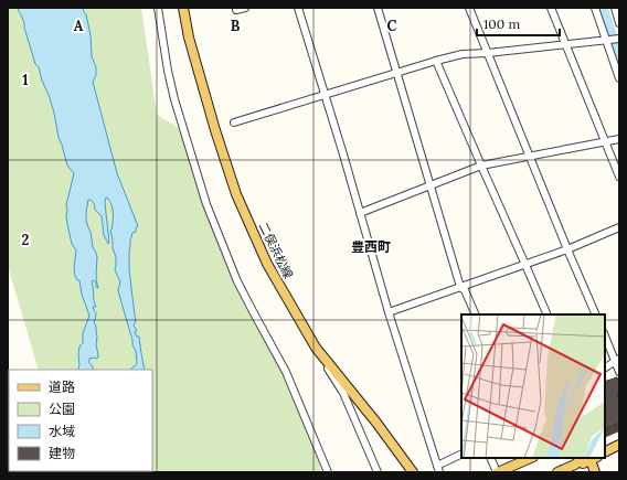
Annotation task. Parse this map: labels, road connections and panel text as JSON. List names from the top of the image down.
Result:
{
  "streets": {
    "main road": ["二俣浜松線"]
  },
  "districts": ["豊西町"],
  "legend": [
    "道路",
    "公園",
    "水域",
    "建物"
  ],
  "scale_bar": "100 m",
  "grid": {
    "columns": ["A", "B", "C"],
    "rows": ["1", "2"]
  }
}
